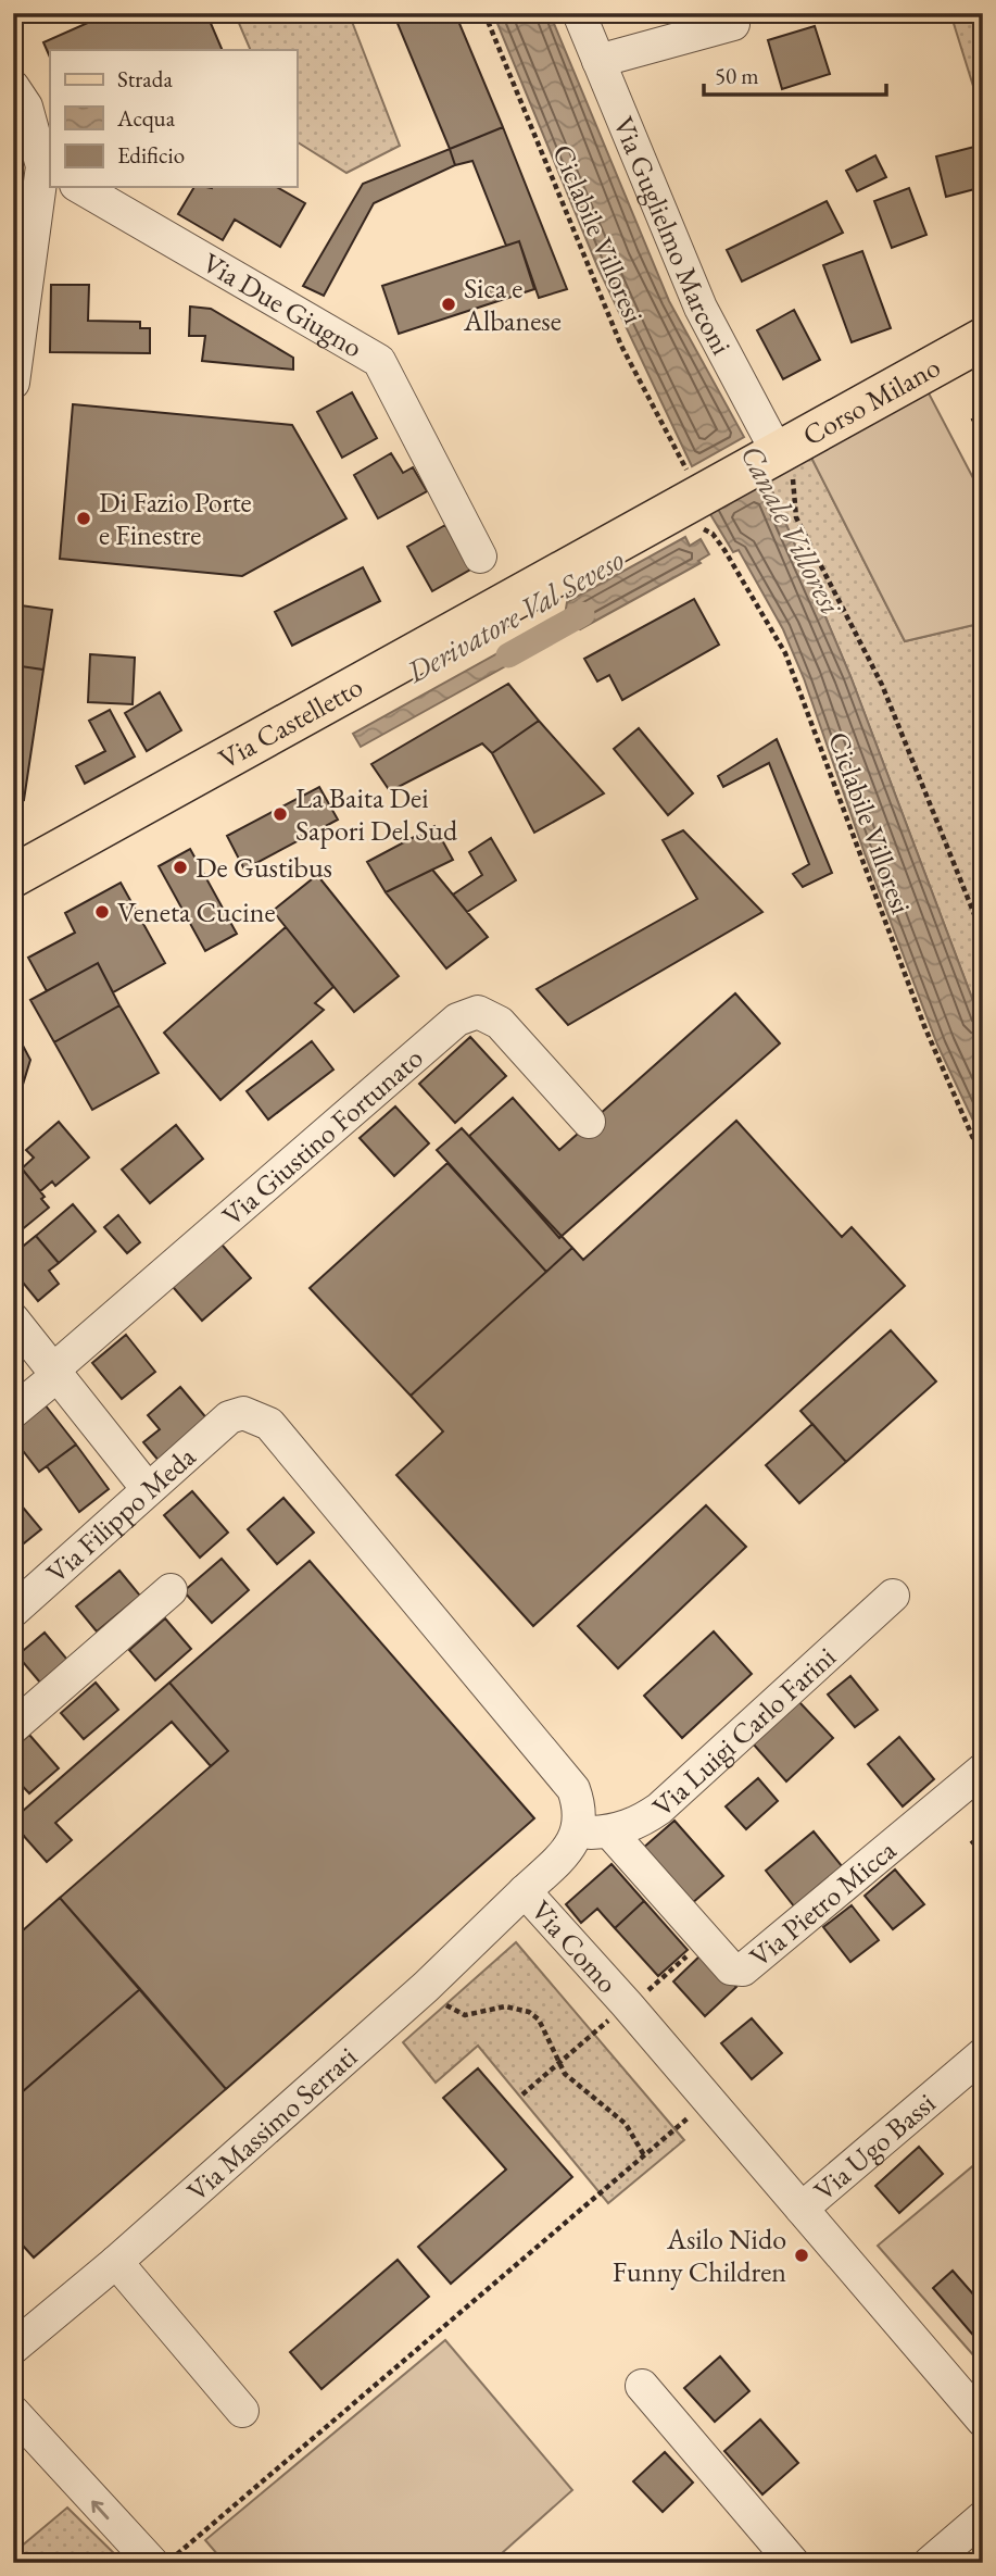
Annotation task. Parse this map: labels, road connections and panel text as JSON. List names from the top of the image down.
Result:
{
  "streets": {
    "main road": ["Corso Milano", "Via Castelletto"],
    "street": [
      "Via Guglielmo Marconi",
      "Via Due Giugno",
      "Via Giustino Fortunato",
      "Via Filippo Meda",
      "Via Luigi Carlo Farini",
      "Via Pietro Micca",
      "Via Como",
      "Via Massimo Serrati",
      "Via Ugo Bassi"
    ],
    "path": ["Ciclabile Villoresi"]
  },
  "crossings": [
    ["Ciclabile Villoresi", "Corso Milano"],
    ["Ciclabile Villoresi", "Via Castelletto"],
    ["Via Guglielmo Marconi", "Corso Milano"],
    ["Corso Milano", "Via Castelletto"],
    ["Via Filippo Meda", "Via Luigi Carlo Farini"],
    ["Via Filippo Meda", "Via Pietro Micca"],
    ["Via Filippo Meda", "Via Como"],
    ["Via Luigi Carlo Farini", "Via Pietro Micca"],
    ["Via Luigi Carlo Farini", "Via Como"],
    ["Via Pietro Micca", "Via Como"],
    ["Via Como", "Via Massimo Serrati"],
    ["Via Como", "Via Ugo Bassi"]
  ],
  "water": ["Canale Villoresi", "Derivatore Val Seveso"],
  "places": [
    "Sica e Albanese",
    "Di Fazio Porte e Finestre",
    "La Baita Dei Sapori Del Sud",
    "De Gustibus",
    "Veneta Cucine",
    "Asilo Nido Funny Children"
  ],
  "legend": ["Strada", "Acqua", "Edificio"],
  "scale_bar": "50 m"
}
